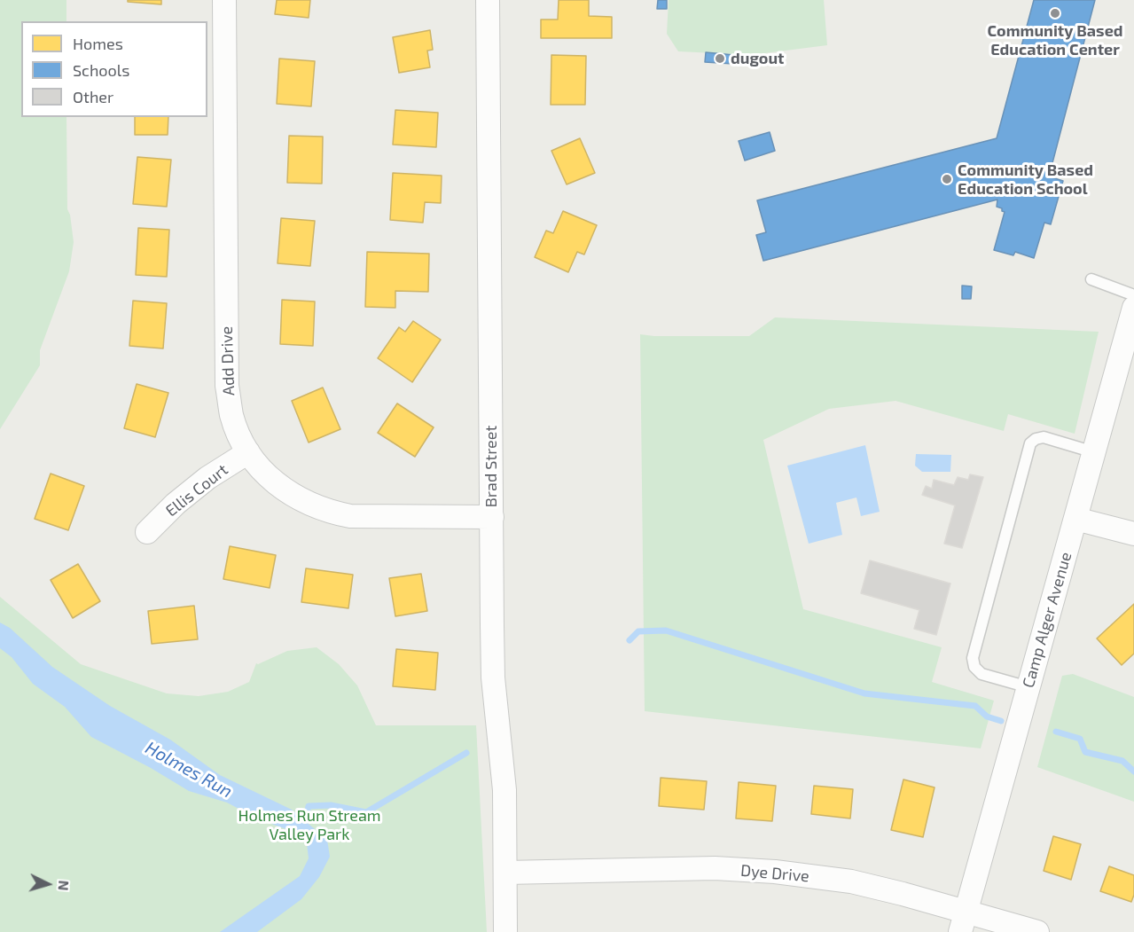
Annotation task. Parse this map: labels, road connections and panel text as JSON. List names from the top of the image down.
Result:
{
  "streets": {
    "street": [
      "Add Drive",
      "Brad Street",
      "Ellis Court",
      "Camp Alger Avenue",
      "Dye Drive"
    ]
  },
  "crossings": [
    ["Add Drive", "Brad Street"],
    ["Add Drive", "Ellis Court"],
    ["Brad Street", "Dye Drive"],
    ["Camp Alger Avenue", "Dye Drive"]
  ],
  "water": ["Holmes Run"],
  "parks": ["Holmes Run Stream Valley Park"],
  "places": ["Community Based Education Center", "dugout", "Community Based Education School"],
  "legend": ["Homes", "Schools", "Other"],
  "north": "right"
}
